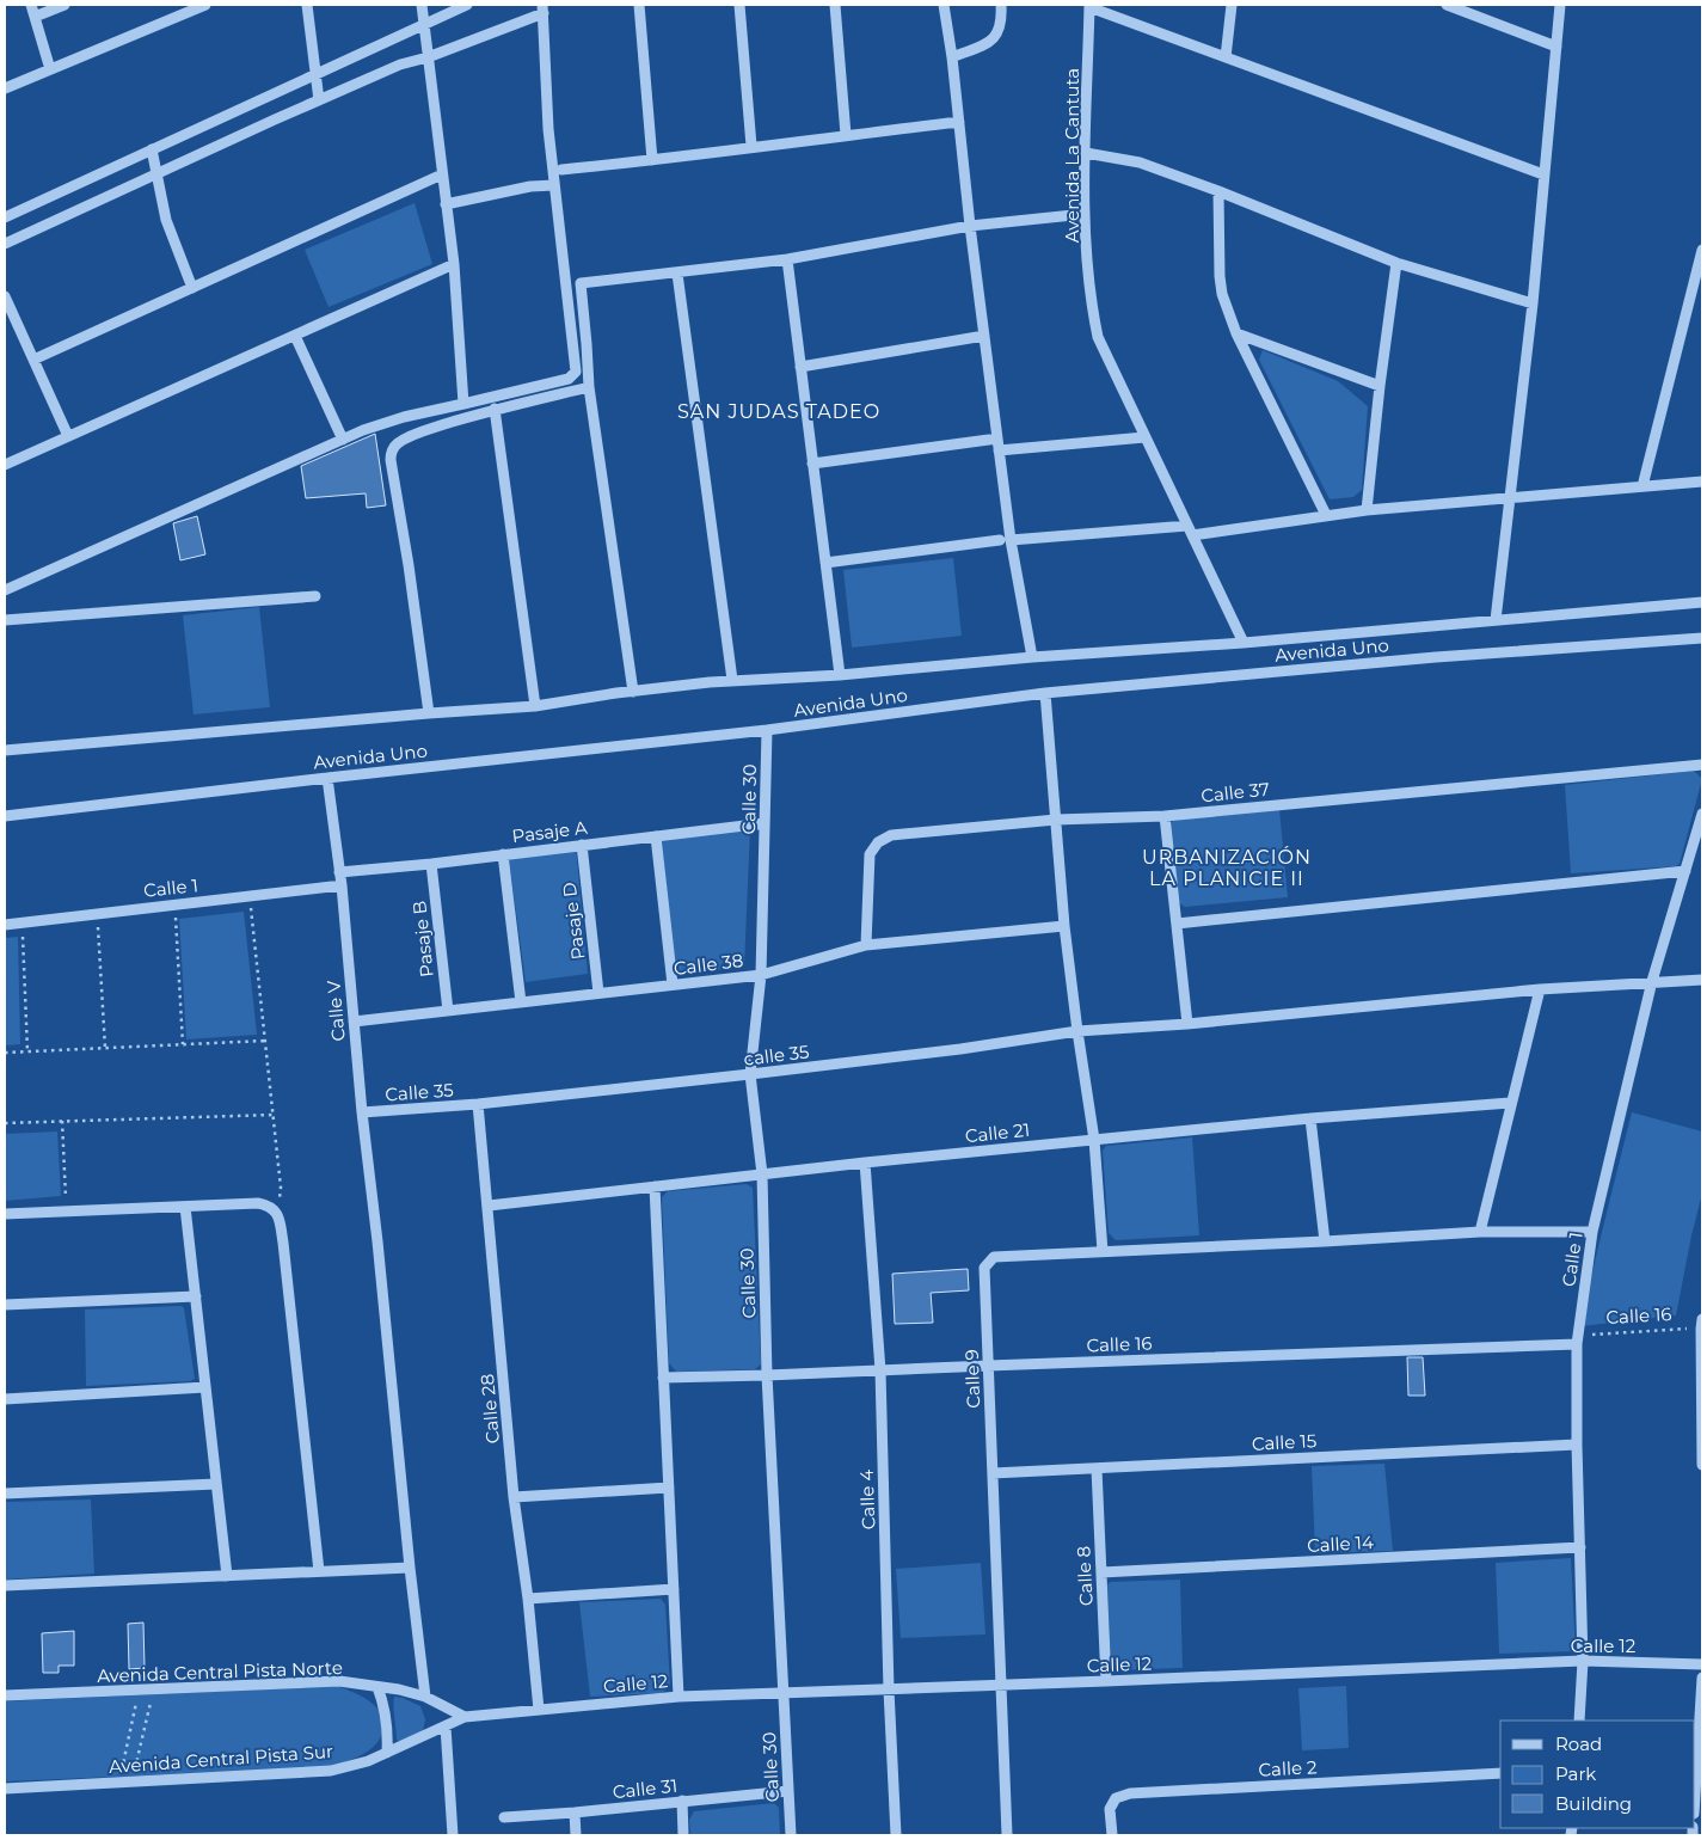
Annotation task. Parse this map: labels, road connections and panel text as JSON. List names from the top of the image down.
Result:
{
  "streets": {
    "street": [
      "Avenida La Cantuta",
      "Avenida Uno",
      "Calle 37",
      "Calle 30",
      "Pasaje A",
      "Calle 1",
      "Pasaje D",
      "Pasaje B",
      "Calle 38",
      "Calle V",
      "calle 35",
      "Calle 35",
      "Calle 21",
      "Calle 16",
      "Calle 9",
      "Calle 28",
      "Calle 15",
      "Calle 4",
      "Calle 14",
      "Calle 8",
      "Calle 12",
      "Avenida Central Pista Norte",
      "Avenida Central Pista Sur",
      "Calle 2",
      "Calle 31"
    ]
  },
  "crossings": [
    ["Avenida La Cantuta", "Avenida Uno"],
    ["Avenida Uno", "Calle 30"],
    ["Avenida Uno", "Calle V"],
    ["Calle 37", "Calle 38"],
    ["Calle 30", "Pasaje A"],
    ["Calle 30", "Calle 38"],
    ["Calle 30", "calle 35"],
    ["Calle 30", "Calle 21"],
    ["Calle 30", "Calle 16"],
    ["Calle 30", "Calle 12"],
    ["Calle 30", "Calle 31"],
    ["Pasaje A", "Pasaje D"],
    ["Pasaje A", "Pasaje B"],
    ["Pasaje A", "Calle V"],
    ["Calle 1", "Calle V"],
    ["Calle 1", "calle 35"],
    ["Calle 1", "Calle 16"],
    ["Calle 1", "Calle 9"],
    ["Calle 1", "Calle 15"],
    ["Calle 1", "Calle 14"],
    ["Calle 1", "Calle 12"],
    ["Pasaje D", "Calle 38"],
    ["Pasaje B", "Calle 38"],
    ["Calle 38", "Calle V"],
    ["Calle V", "Calle 35"],
    ["Calle V", "Avenida Central Pista Norte"],
    ["calle 35", "Calle 35"],
    ["calle 35", "Calle 28"],
    ["Calle 35", "Calle 28"],
    ["Calle 21", "Calle 28"],
    ["Calle 21", "Calle 4"],
    ["Calle 16", "Calle 9"],
    ["Calle 16", "Calle 4"],
    ["Calle 9", "Calle 15"],
    ["Calle 9", "Calle 12"],
    ["Calle 28", "Calle 12"],
    ["Calle 15", "Calle 8"],
    ["Calle 4", "Calle 12"],
    ["Calle 14", "Calle 8"],
    ["Calle 8", "Calle 12"],
    ["Calle 12", "Avenida Central Pista Norte"],
    ["Calle 12", "Avenida Central Pista Sur"],
    ["Avenida Central Pista Norte", "Avenida Central Pista Sur"]
  ],
  "districts": ["SAN JUDAS TADEO", "URBANIZACIÓN LA PLANICIE II"],
  "legend": ["Road", "Park", "Building"]
}
